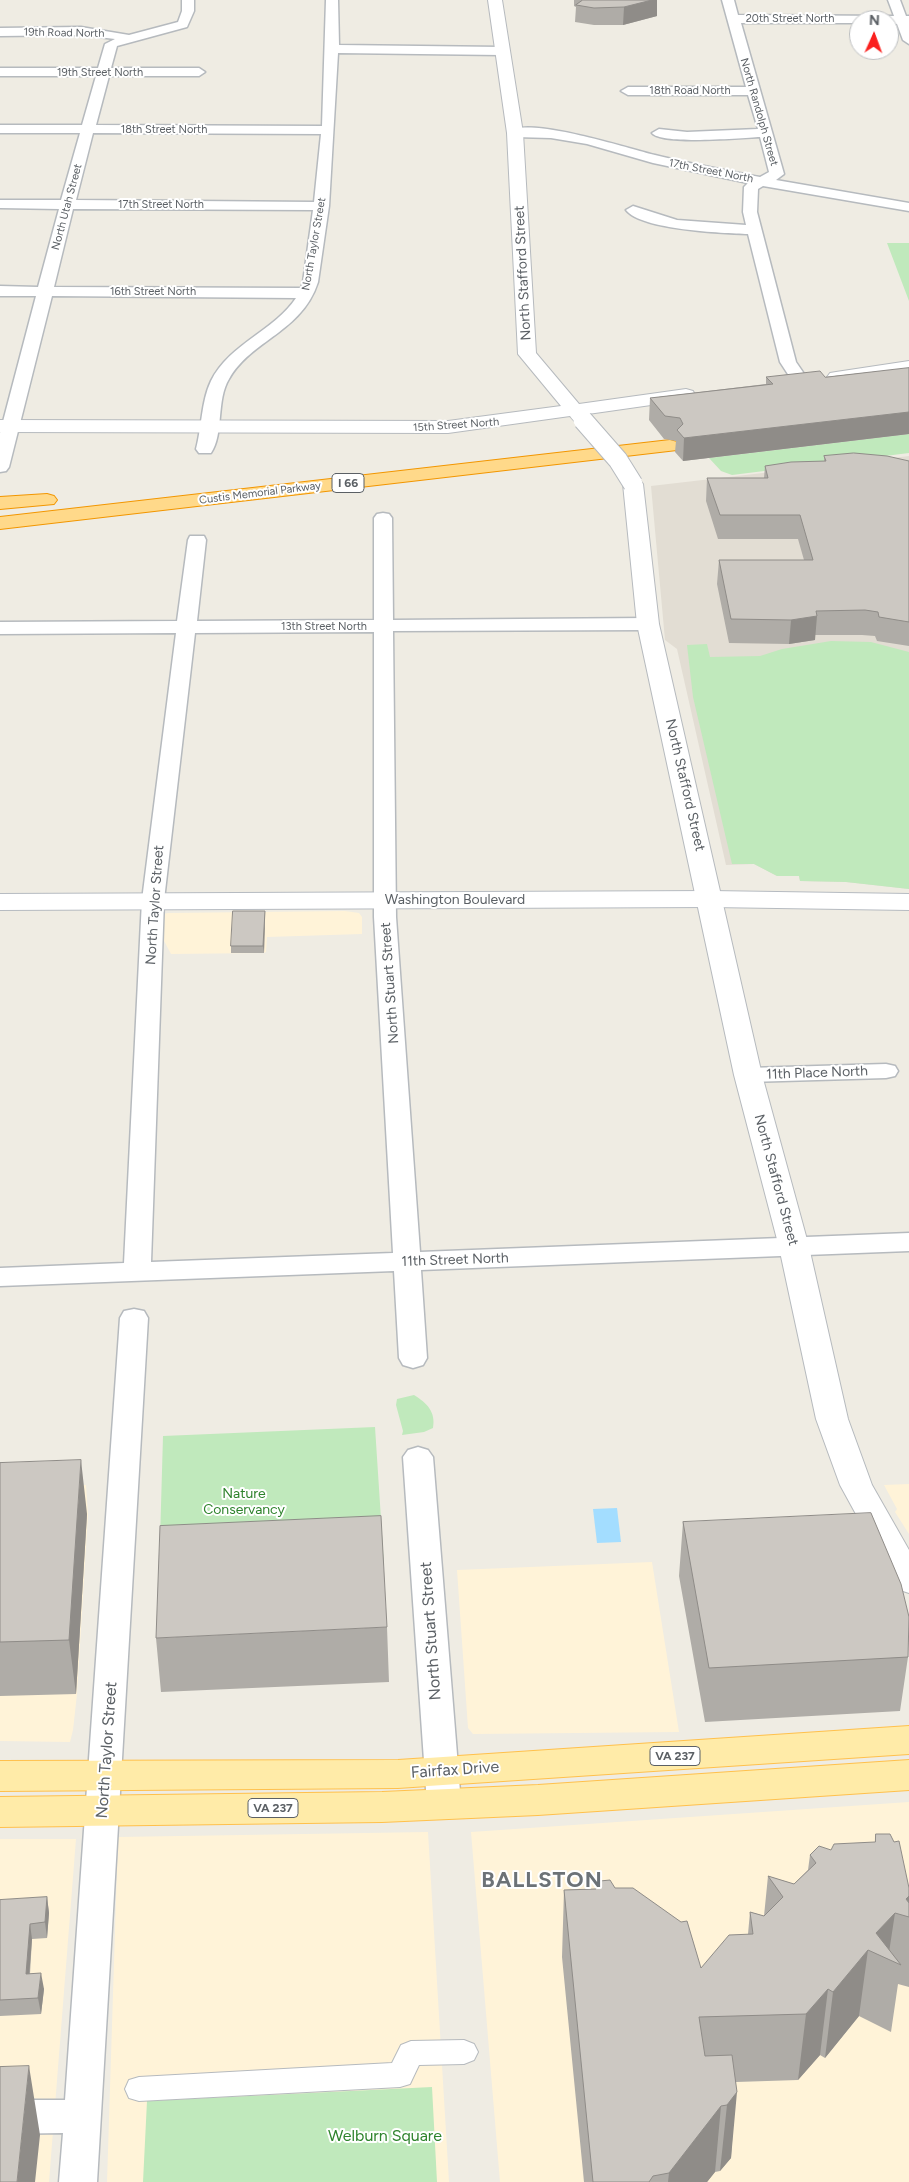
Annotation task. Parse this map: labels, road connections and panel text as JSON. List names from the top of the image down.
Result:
{
  "streets": {
    "highway": ["I 66", "Custis Memorial Parkway"],
    "main road": ["VA 237", "Fairfax Drive"],
    "street": [
      "20th Street North",
      "19th Road North",
      "19th Street North",
      "18th Road North",
      "North Randolph Street",
      "18th Street North",
      "17th Street North",
      "North Utah Street",
      "North Taylor Street",
      "North Stafford Street",
      "16th Street North",
      "15th Street North",
      "13th Street North",
      "Washington Boulevard",
      "North Stuart Street",
      "11th Place North",
      "11th Street North"
    ]
  },
  "crossings": [
    ["20th Street North", "North Randolph Street"],
    ["19th Road North", "North Utah Street"],
    ["19th Street North", "North Utah Street"],
    ["18th Road North", "North Randolph Street"],
    ["North Randolph Street", "17th Street North"],
    ["18th Street North", "North Utah Street"],
    ["18th Street North", "North Taylor Street"],
    ["17th Street North", "North Utah Street"],
    ["17th Street North", "North Taylor Street"],
    ["17th Street North", "North Stafford Street"],
    ["North Utah Street", "16th Street North"],
    ["North Utah Street", "15th Street North"],
    ["North Taylor Street", "16th Street North"],
    ["North Taylor Street", "15th Street North"],
    ["North Taylor Street", "13th Street North"],
    ["North Taylor Street", "Washington Boulevard"],
    ["North Taylor Street", "11th Street North"],
    ["North Taylor Street", "Fairfax Drive"],
    ["North Stafford Street", "15th Street North"],
    ["North Stafford Street", "13th Street North"],
    ["North Stafford Street", "Washington Boulevard"],
    ["North Stafford Street", "11th Place North"],
    ["North Stafford Street", "11th Street North"],
    ["13th Street North", "North Stuart Street"],
    ["Washington Boulevard", "North Stuart Street"],
    ["North Stuart Street", "11th Street North"],
    ["North Stuart Street", "Fairfax Drive"]
  ],
  "districts": ["BALLSTON"],
  "parks": ["Nature Conservancy", "Welburn Square"],
  "north": "top"
}
